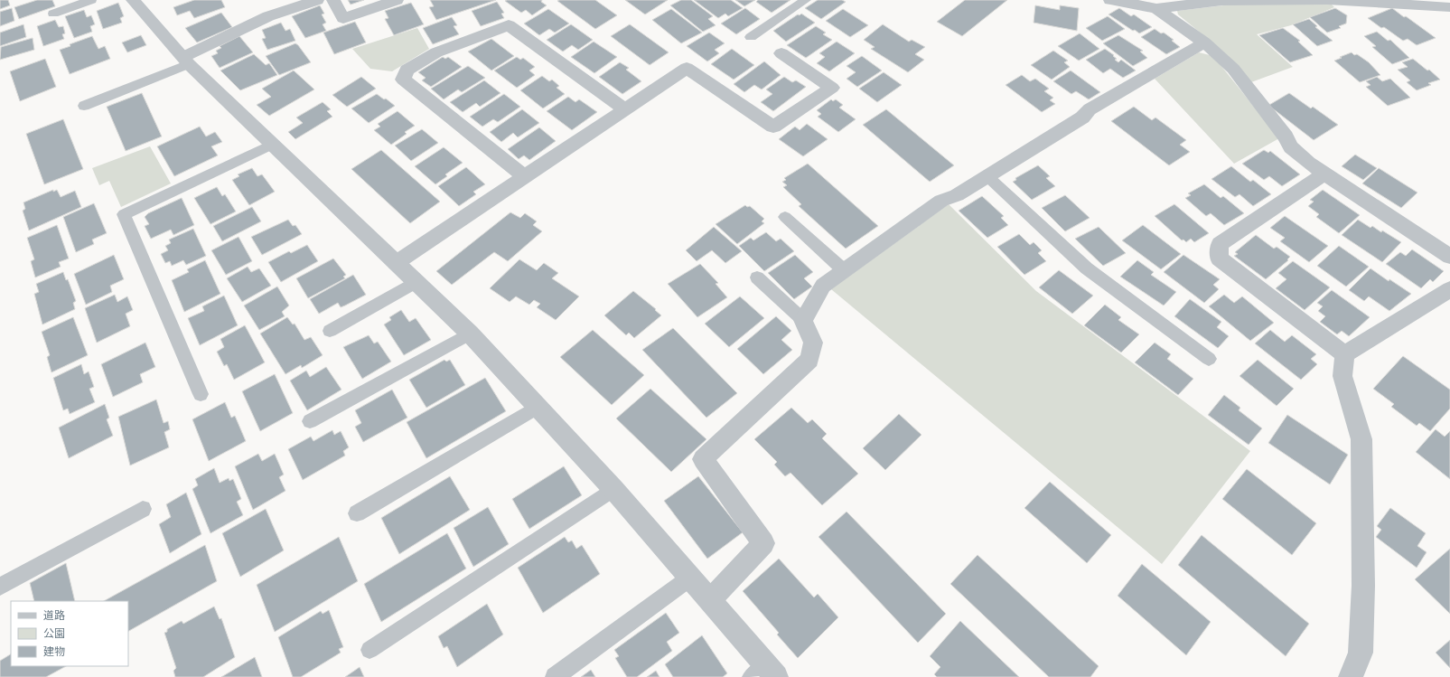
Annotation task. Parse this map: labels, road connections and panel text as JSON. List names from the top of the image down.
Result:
{
  "legend": ["道路", "公園", "建物"]
}
